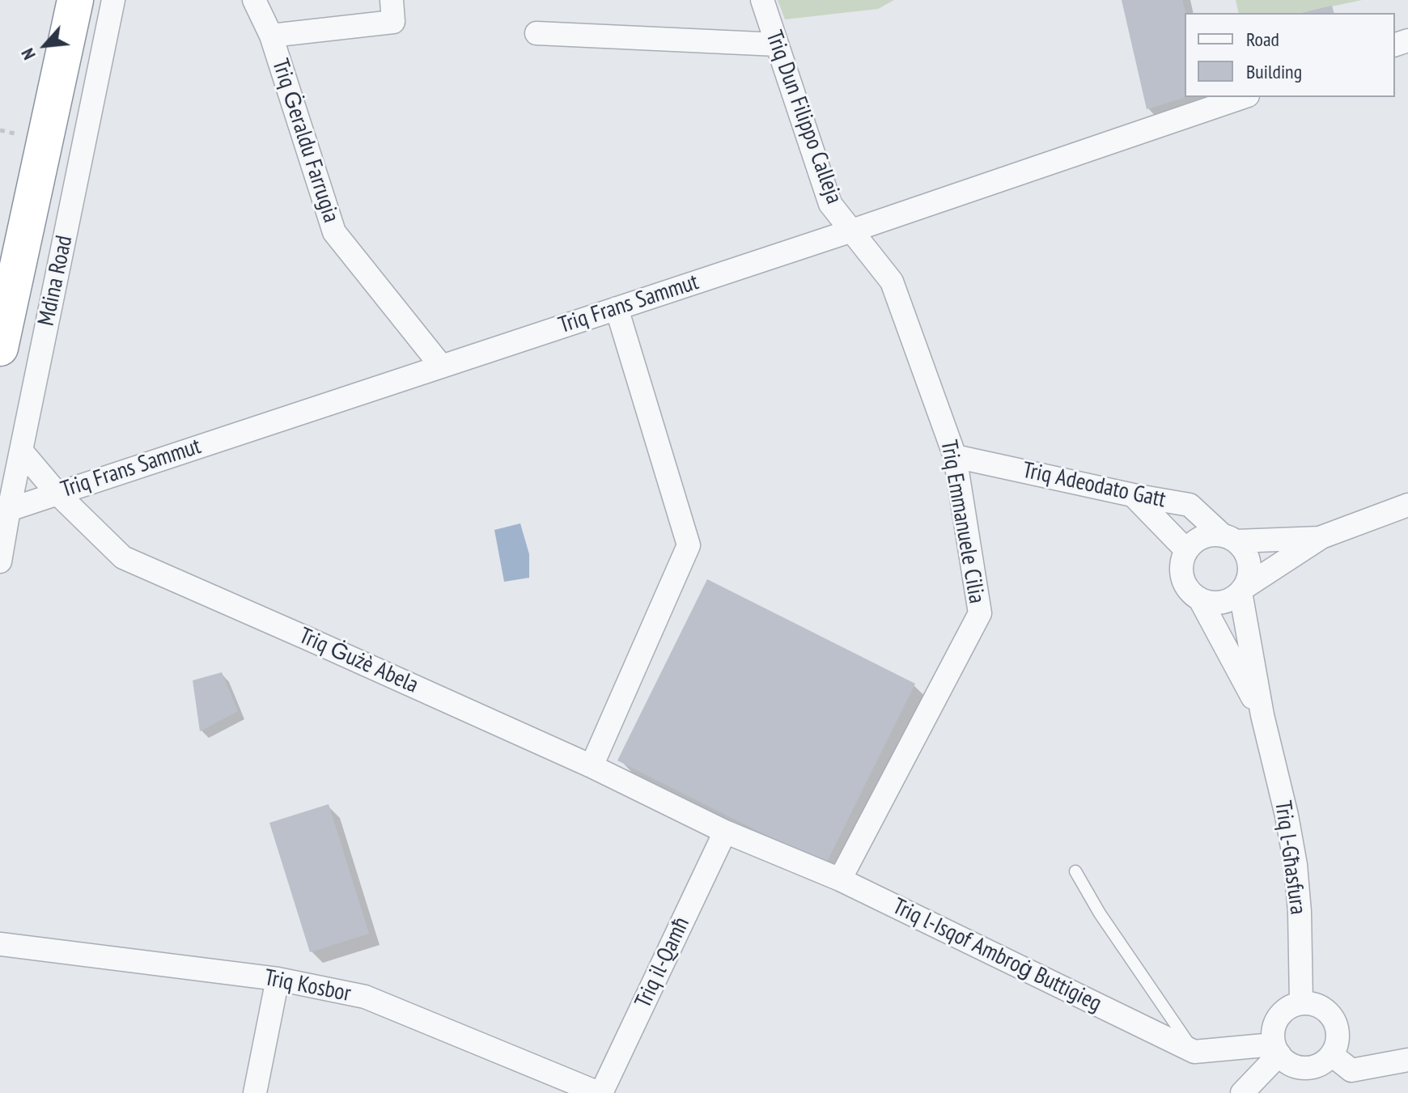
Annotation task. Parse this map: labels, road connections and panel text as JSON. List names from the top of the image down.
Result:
{
  "streets": {
    "highway": ["Mdina Road"],
    "street": [
      "Triq Dun Filippo Calleja",
      "Triq Ġeraldu Farrugia",
      "Triq Frans Sammut",
      "Triq Adeodato Gatt",
      "Triq Emmanuele Cilia",
      "Triq Ġużè Abela",
      "Triq l-Għasfura",
      "Triq l-Isqof Ambroġ Buttigieg",
      "Triq il-Qamħ",
      "Triq Kosbor"
    ]
  },
  "crossings": [
    ["Triq Dun Filippo Calleja", "Triq Frans Sammut"],
    ["Triq Dun Filippo Calleja", "Triq Emmanuele Cilia"],
    ["Triq Ġeraldu Farrugia", "Triq Frans Sammut"],
    ["Mdina Road", "Triq Frans Sammut"],
    ["Mdina Road", "Triq Ġużè Abela"],
    ["Triq Frans Sammut", "Triq Emmanuele Cilia"],
    ["Triq Frans Sammut", "Triq Ġużè Abela"],
    ["Triq Adeodato Gatt", "Triq Emmanuele Cilia"],
    ["Triq Adeodato Gatt", "Triq l-Għasfura"],
    ["Triq Emmanuele Cilia", "Triq l-Isqof Ambroġ Buttigieg"],
    ["Triq Ġużè Abela", "Triq l-Isqof Ambroġ Buttigieg"],
    ["Triq Ġużè Abela", "Triq il-Qamħ"],
    ["Triq l-Isqof Ambroġ Buttigieg", "Triq il-Qamħ"],
    ["Triq il-Qamħ", "Triq Kosbor"]
  ],
  "legend": ["Road", "Building"],
  "north": "bottom left"
}
